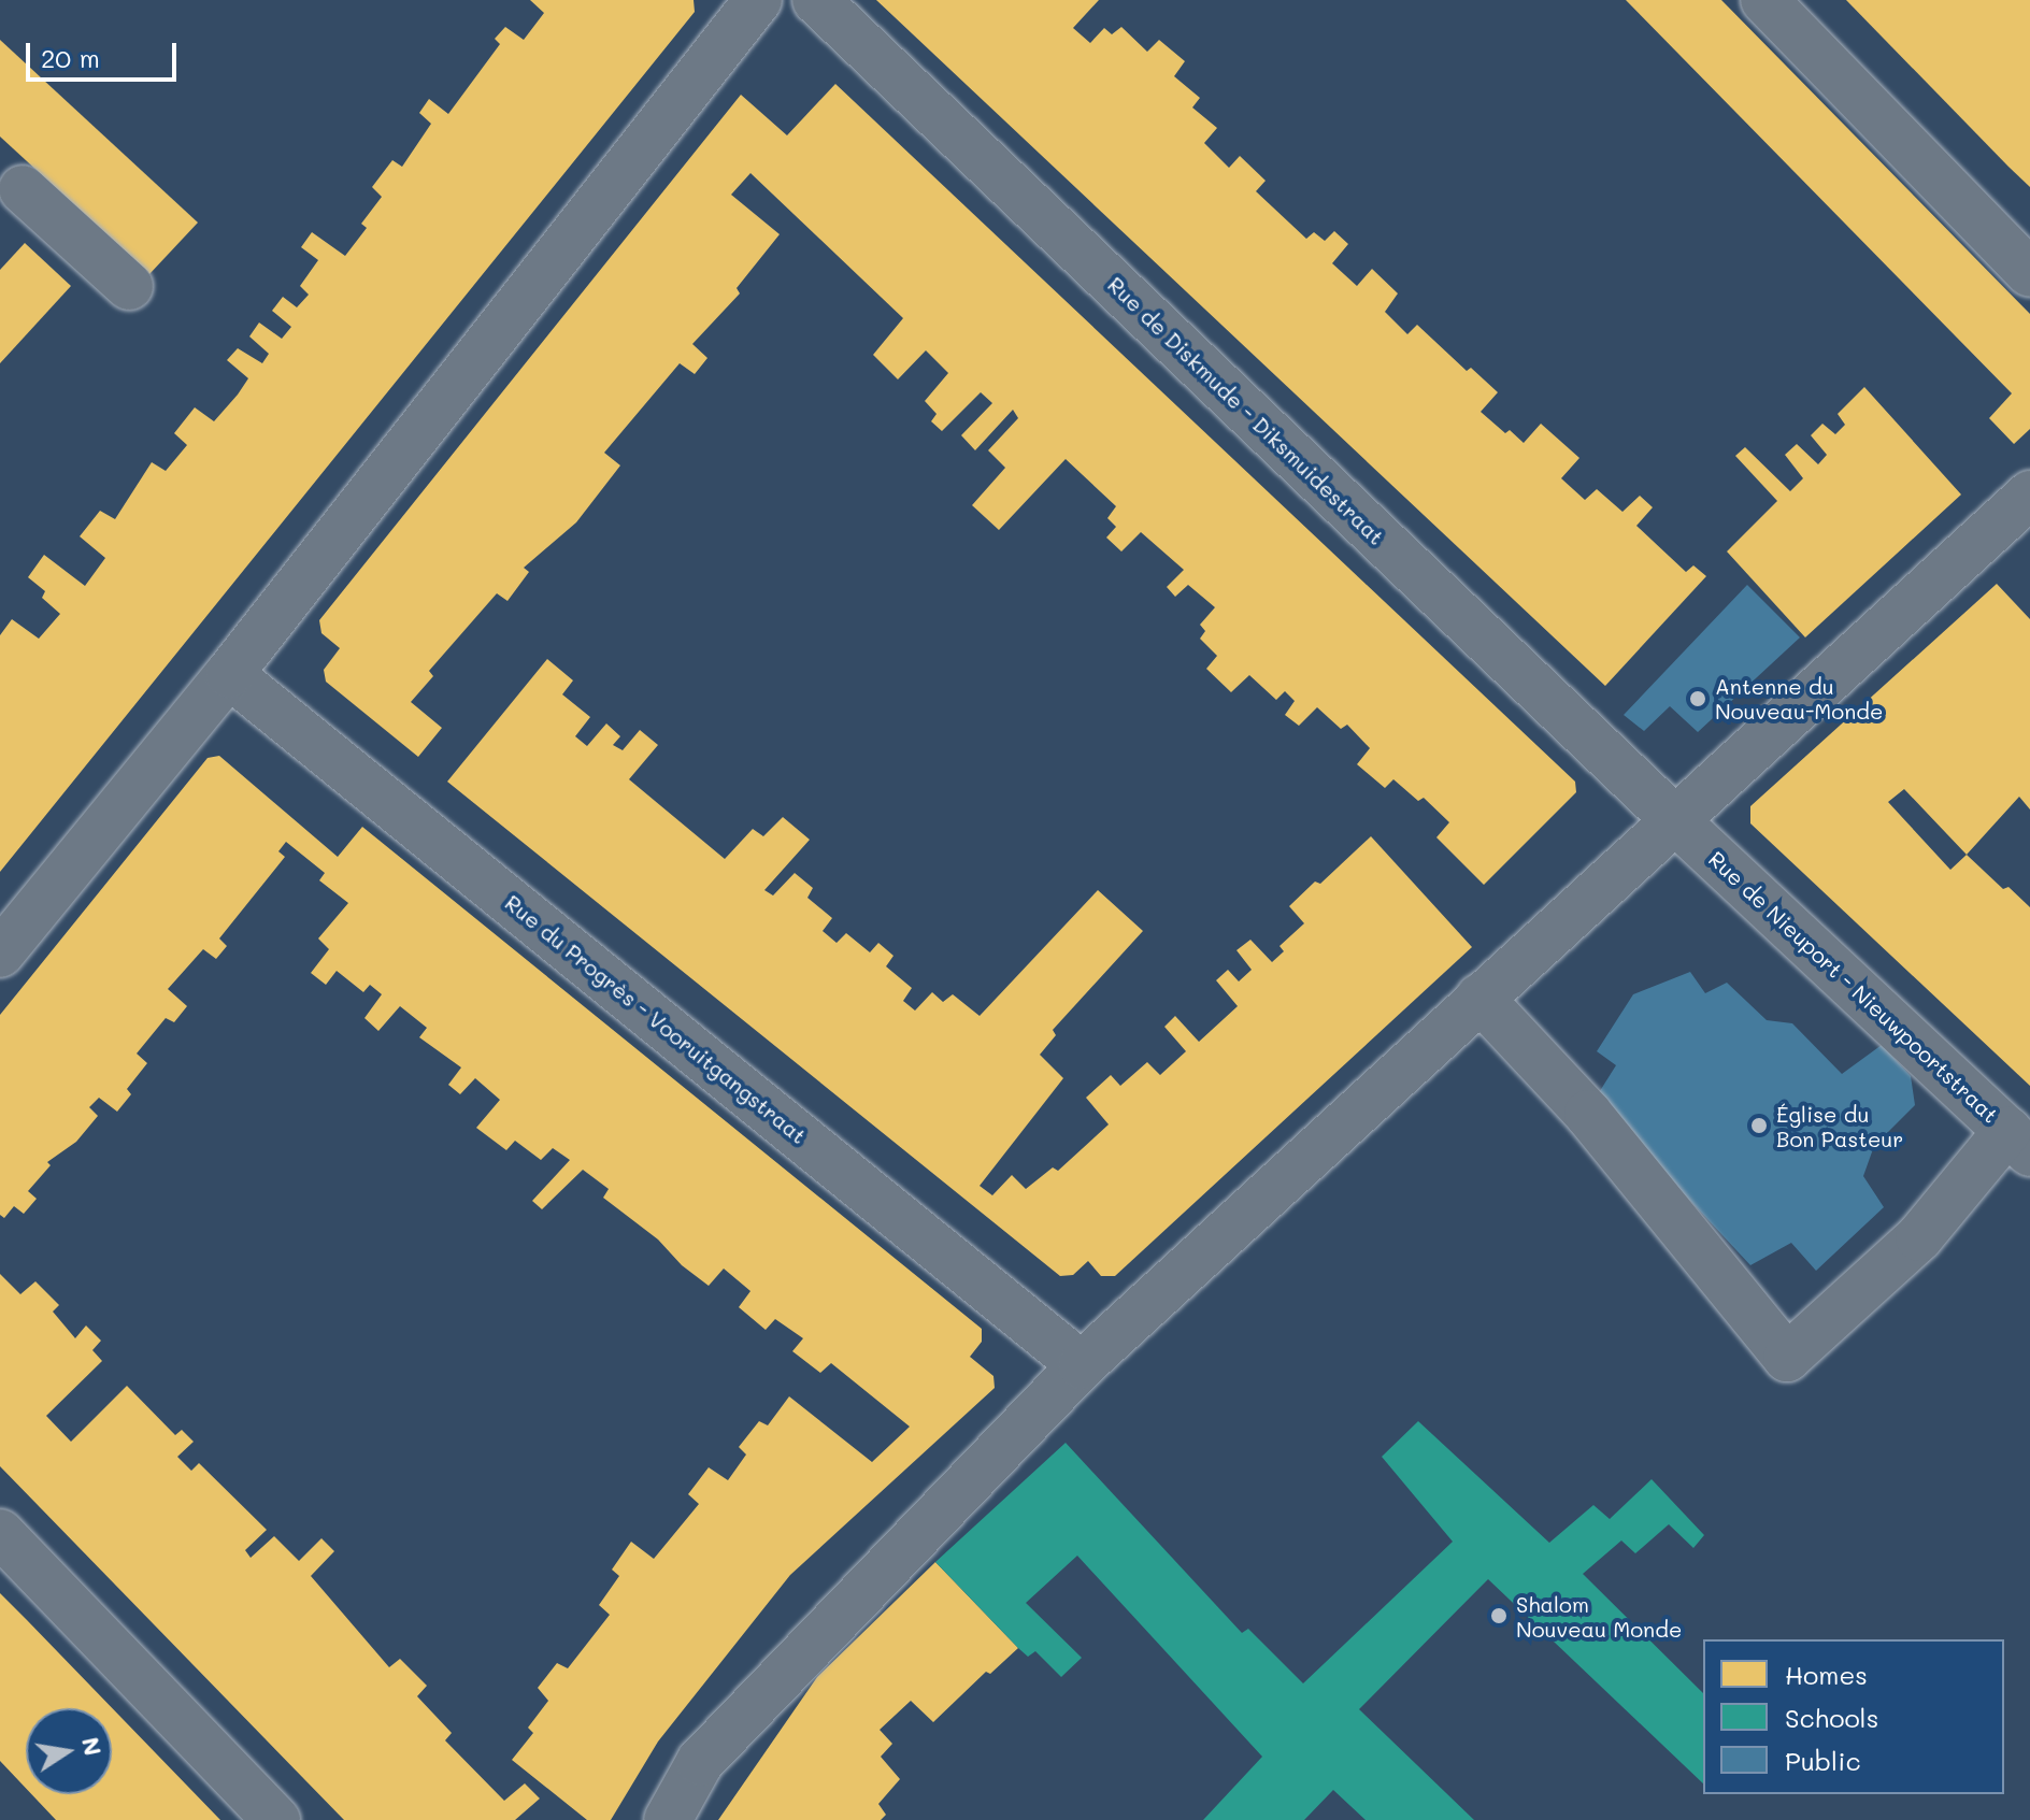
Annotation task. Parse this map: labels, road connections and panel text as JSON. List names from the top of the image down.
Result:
{
  "streets": {
    "street": ["Rue de Diskmude - Diksmuidestraat", "Rue de Nieuport - Nieuwpoortstraat", "Rue du Progrès - Vooruitgangstraat"]
  },
  "crossings": [
    ["Rue de Diskmude - Diksmuidestraat", "Rue de Nieuport - Nieuwpoortstraat"]
  ],
  "places": ["Antenne du Nouveau-Monde", "Église du Bon Pasteur", "Shalom Nouveau Monde"],
  "legend": ["Homes", "Schools", "Public"],
  "scale_bar": "20 m",
  "north": "right"
}
